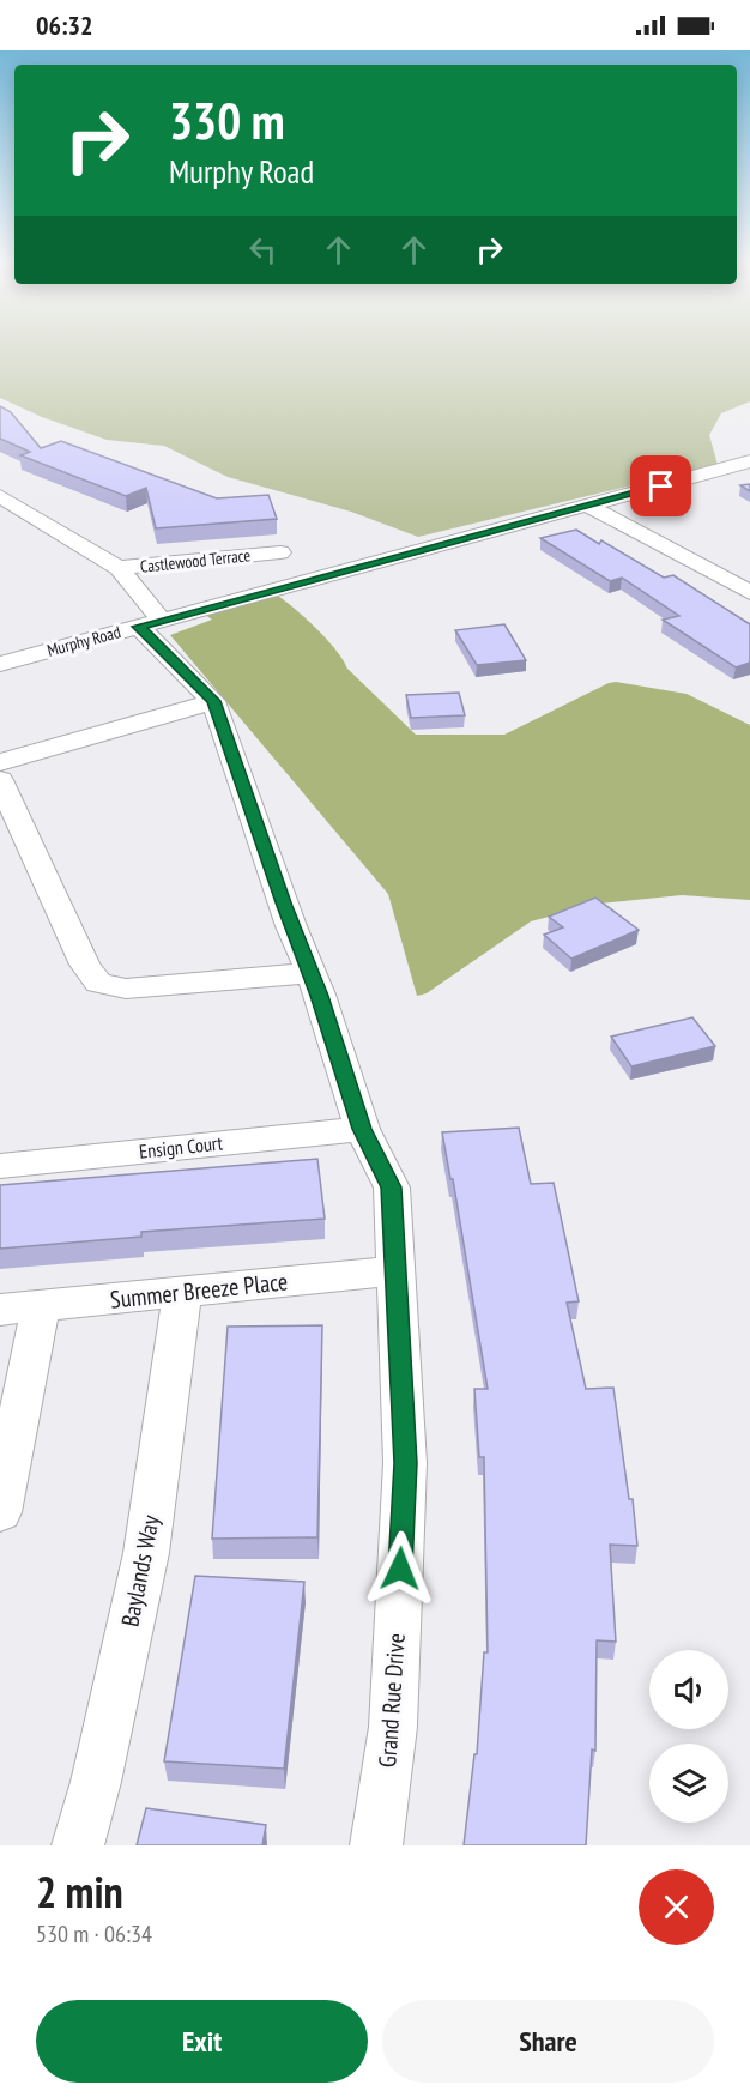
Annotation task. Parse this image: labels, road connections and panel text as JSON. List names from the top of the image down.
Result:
{
  "streets": {
    "street": [
      "Castlewood Terrace",
      "Murphy Road",
      "Ensign Court",
      "Summer Breeze Place",
      "Baylands Way",
      "Grand Rue Drive"
    ]
  },
  "crossings": [
    ["Castlewood Terrace", "Grand Rue Drive"],
    ["Murphy Road", "Grand Rue Drive"],
    ["Ensign Court", "Grand Rue Drive"],
    ["Summer Breeze Place", "Baylands Way"],
    ["Summer Breeze Place", "Grand Rue Drive"]
  ],
  "page": {
    "status": "06:32",
    "turn": ["330 m", "Murphy Road"],
    "heading": ["2 min", "530 m · 06:34"],
    "buttons": ["Exit", "Share"]
  }
}
